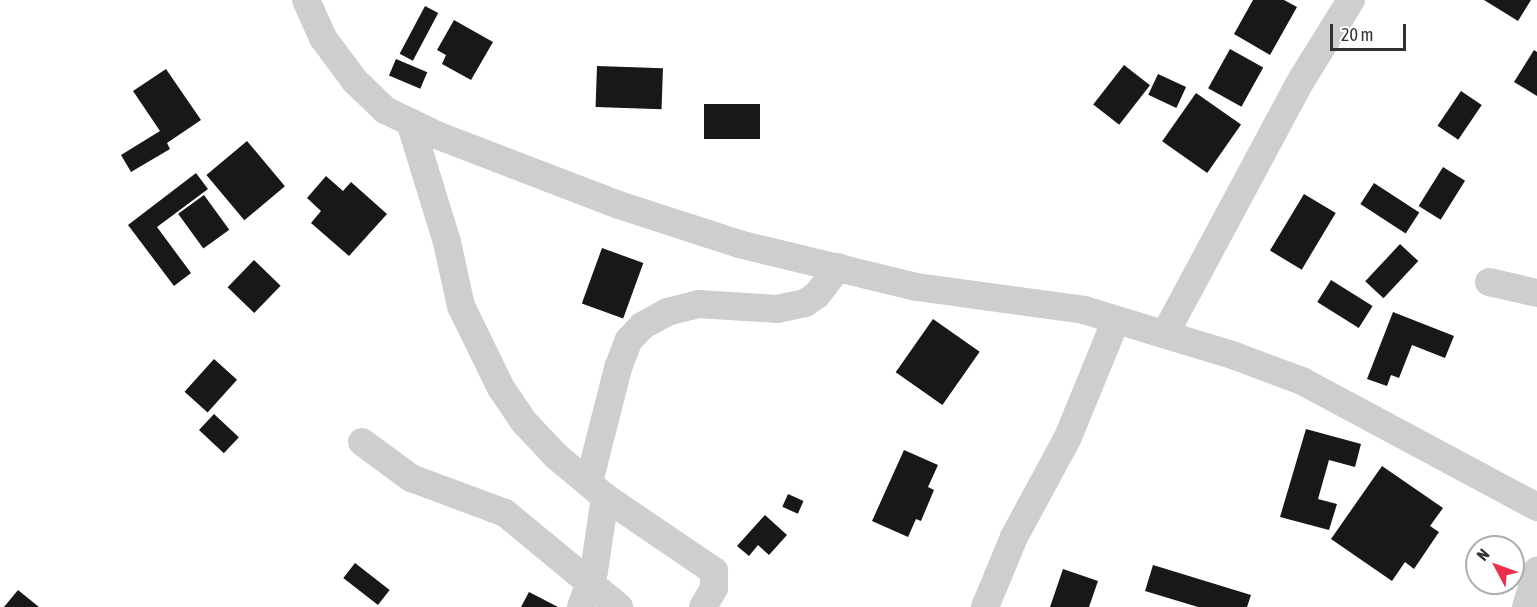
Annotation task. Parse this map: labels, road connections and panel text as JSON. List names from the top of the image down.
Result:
{
  "scale_bar": "20 m",
  "north": "top left"
}
